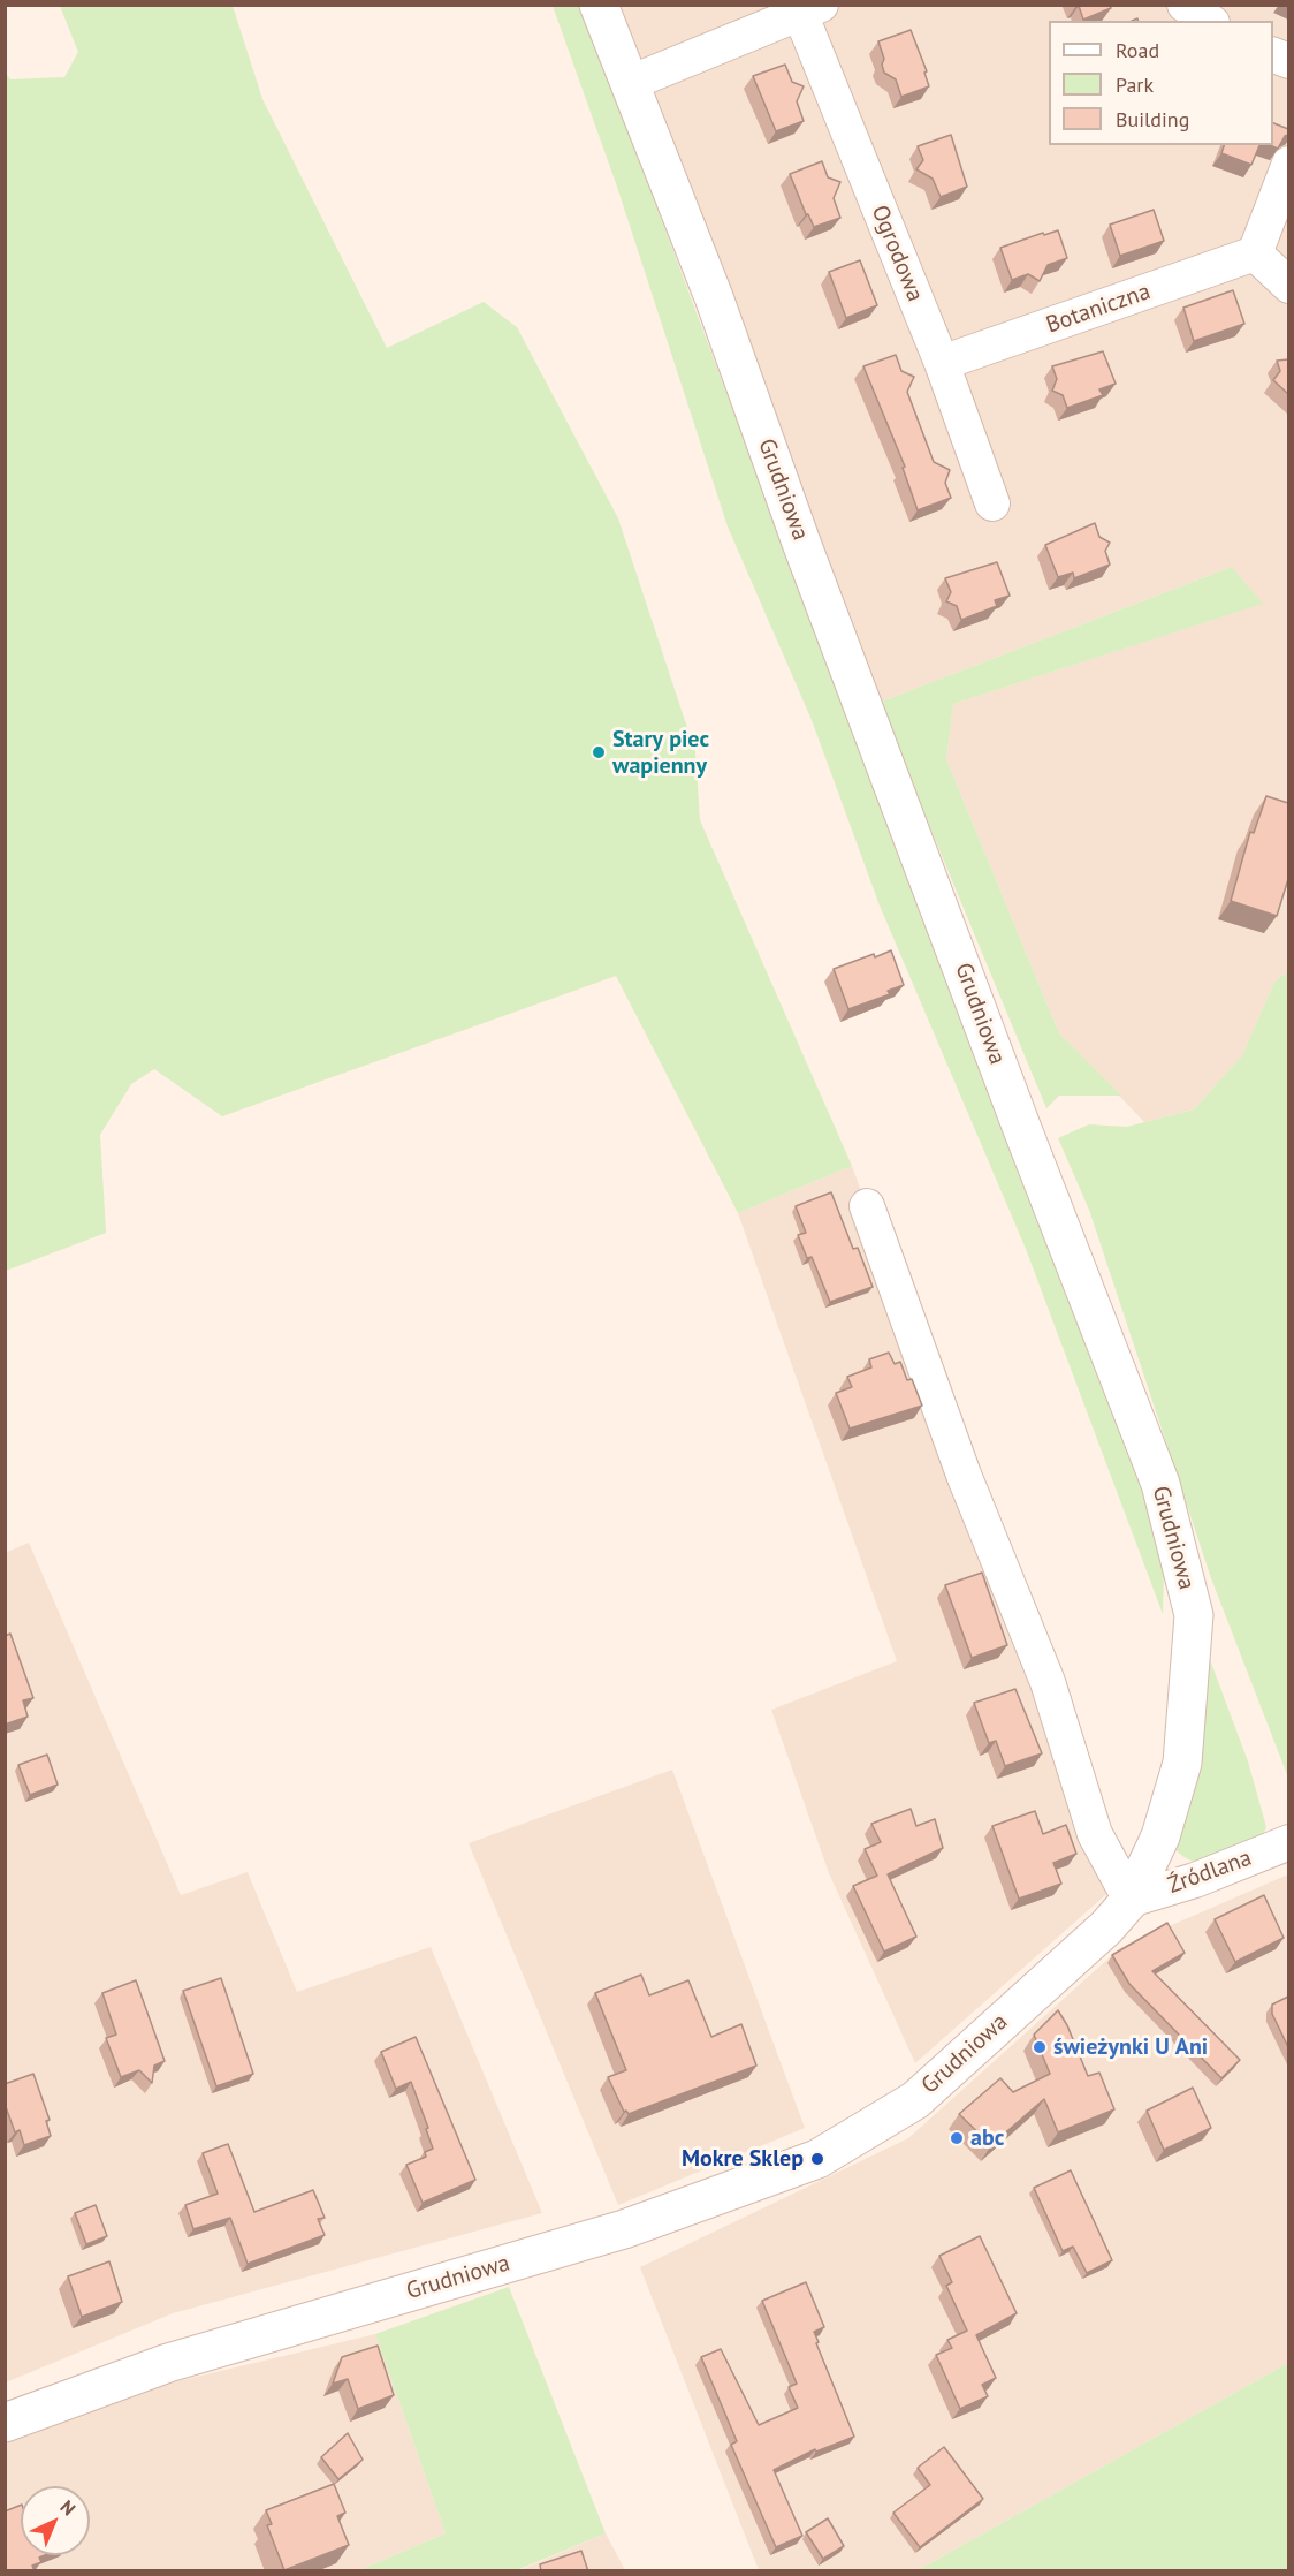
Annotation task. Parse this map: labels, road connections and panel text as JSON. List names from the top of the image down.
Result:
{
  "streets": {
    "street": [
      "Ogrodowa",
      "Botaniczna",
      "Grudniowa",
      "Źródlana"
    ]
  },
  "crossings": [
    ["Ogrodowa", "Botaniczna"],
    ["Grudniowa", "Źródlana"]
  ],
  "places": [
    "Stary piec wapienny",
    "świeżynki U Ani",
    "abc",
    "Mokre Sklep"
  ],
  "legend": ["Road", "Park", "Building"],
  "north": "top right"
}
